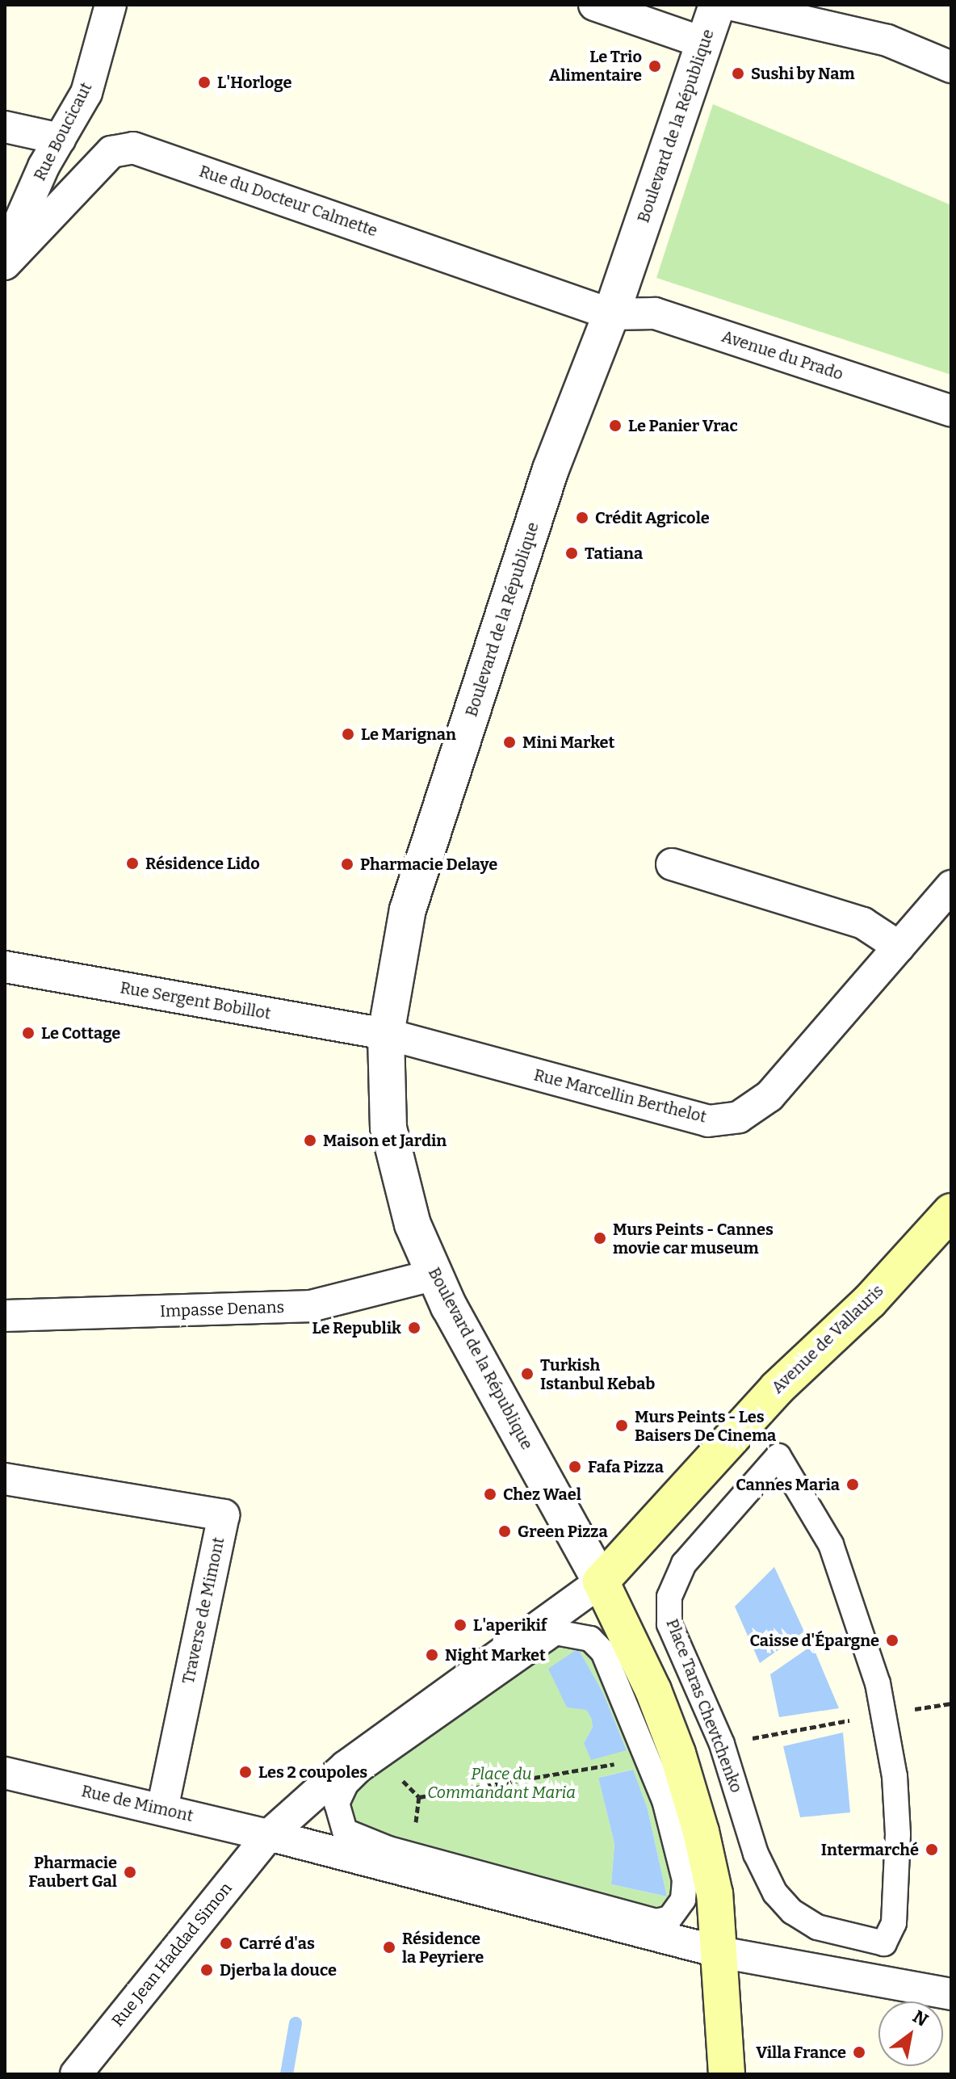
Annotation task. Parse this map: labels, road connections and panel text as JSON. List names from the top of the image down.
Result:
{
  "streets": {
    "main road": ["Boulevard de la République", "Avenue de Vallauris"],
    "street": [
      "Rue Boucicaut",
      "Rue du Docteur Calmette",
      "Avenue du Prado",
      "Rue Sergent Bobillot",
      "Rue Marcellin Berthelot",
      "Impasse Denans",
      "Traverse de Mimont",
      "Place Taras Chevtchenko",
      "Rue de Mimont",
      "Rue Jean Haddad Simon"
    ]
  },
  "crossings": [
    ["Boulevard de la République", "Rue du Docteur Calmette"],
    ["Boulevard de la République", "Avenue du Prado"],
    ["Boulevard de la République", "Rue Sergent Bobillot"],
    ["Boulevard de la République", "Rue Marcellin Berthelot"],
    ["Boulevard de la République", "Impasse Denans"],
    ["Boulevard de la République", "Avenue de Vallauris"],
    ["Rue du Docteur Calmette", "Avenue du Prado"],
    ["Rue Sergent Bobillot", "Rue Marcellin Berthelot"],
    ["Traverse de Mimont", "Rue de Mimont"],
    ["Rue de Mimont", "Rue Jean Haddad Simon"]
  ],
  "parks": ["Place du Commandant Maria"],
  "places": [
    "Le Trio Alimentaire",
    "Sushi by Nam",
    "L'Horloge",
    "Le Panier Vrac",
    "Crédit Agricole",
    "Tatiana",
    "Le Marignan",
    "Mini Market",
    "Résidence Lido",
    "Pharmacie Delaye",
    "Le Cottage",
    "Maison et Jardin",
    "Murs Peints - Cannes movie car museum",
    "Le Republik",
    "Turkish Istanbul Kebab",
    "Murs Peints - Les Baisers De Cinema",
    "Fafa Pizza",
    "Cannes Maria",
    "Chez Wael",
    "Green Pizza",
    "L'aperikif",
    "Caisse d'Épargne",
    "Night Market",
    "Les 2 coupoles",
    "Intermarché",
    "Pharmacie Faubert Gal",
    "Carré d'as",
    "Résidence la Peyriere",
    "Djerba la douce",
    "Villa France"
  ],
  "north": "top right"
}
